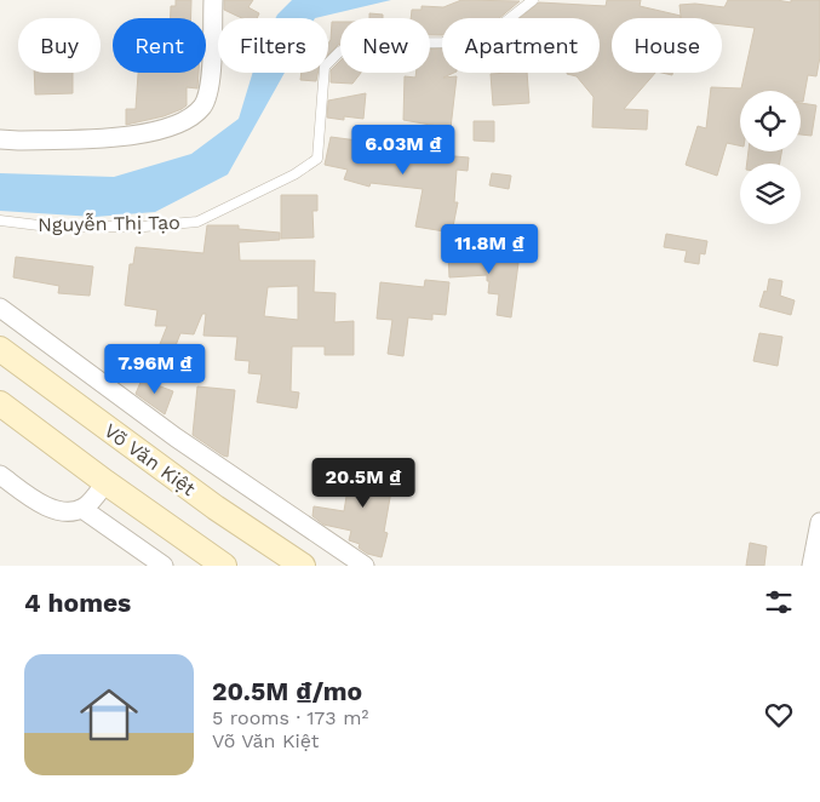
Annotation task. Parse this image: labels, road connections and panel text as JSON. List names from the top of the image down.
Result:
{
  "streets": {
    "main road": ["Võ Văn Kiệt"],
    "lane": ["Nguyễn Thị Tạo"]
  },
  "page": {
    "chip": [
      "Buy",
      "Rent",
      "Filters",
      "New",
      "Apartment",
      "House"
    ],
    "price": [
      "6.03M ₫",
      "11.8M ₫",
      "7.96M ₫",
      "20.5M ₫"
    ],
    "heading": "4 homes",
    "list": [
      {
        "name": "20.5M ₫/mo",
        "note": "5 rooms · 173 m² · Võ Văn Kiệt"
      }
    ]
  }
}
